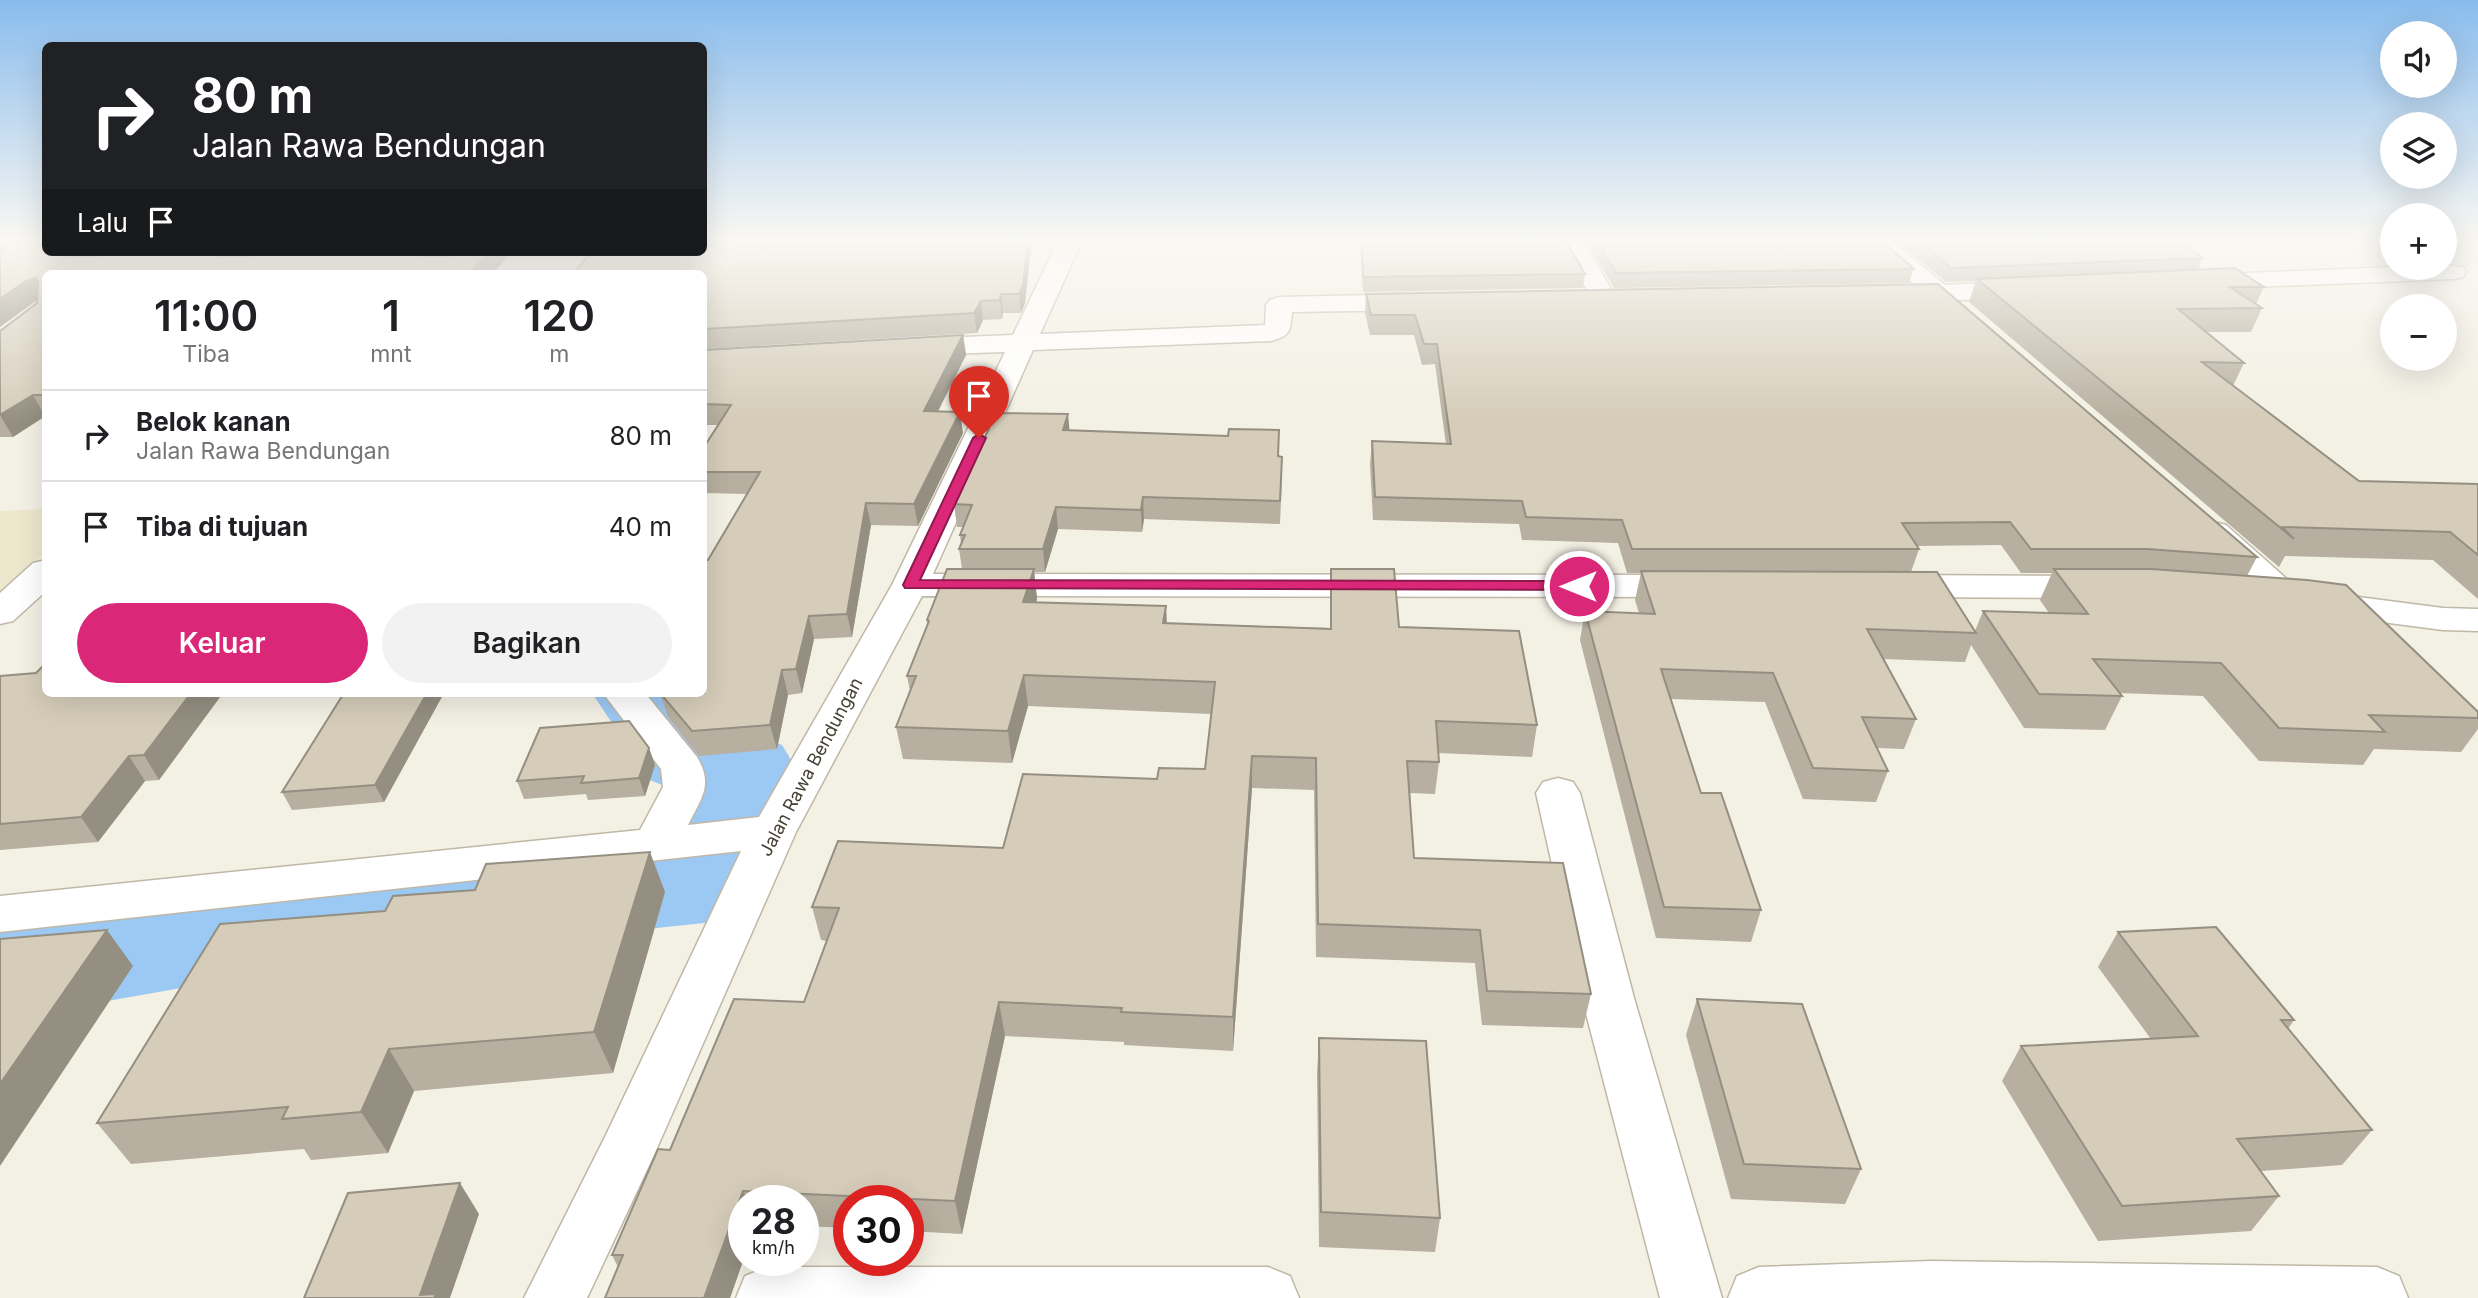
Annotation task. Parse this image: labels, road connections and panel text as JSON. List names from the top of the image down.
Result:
{
  "streets": {
    "street": ["Jalan Rawa Bendungan"]
  },
  "page": {
    "map_buttons": ["+", "−"],
    "turn": ["80 m", "Jalan Rawa Bendungan"],
    "then": "Lalu",
    "eta": [
      "11:00",
      "Tiba",
      "1",
      "mnt",
      "120",
      "m"
    ],
    "list": [
      {
        "name": "Belok kanan",
        "note": "Jalan Rawa Bendungan",
        "value": "80 m"
      },
      {
        "name": "Tiba di tujuan",
        "value": "40 m"
      }
    ],
    "buttons": ["Keluar", "Bagikan"],
    "speed": "28 km/h",
    "limit": "30"
  }
}
